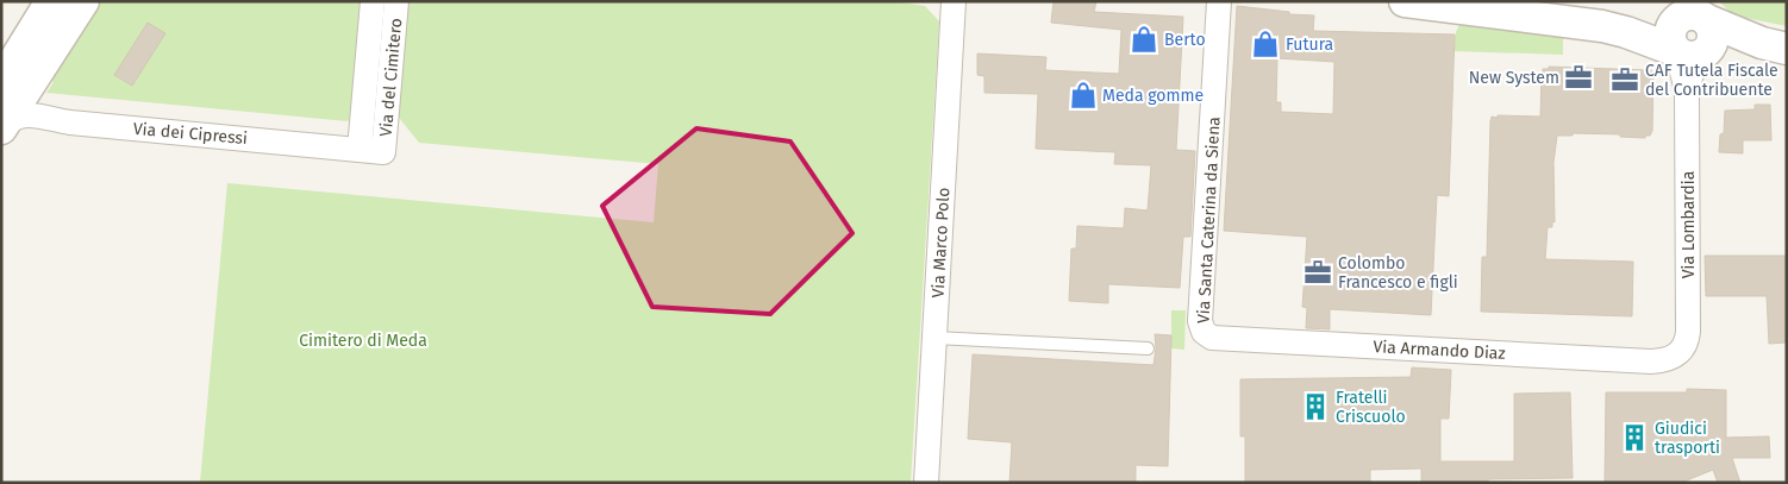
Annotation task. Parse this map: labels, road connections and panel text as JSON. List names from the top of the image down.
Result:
{
  "streets": {
    "street": [
      "Via del Cimitero",
      "Via dei Cipressi",
      "Via Santa Caterina da Siena",
      "Via Lombardia",
      "Via Marco Polo",
      "Via Armando Diaz"
    ]
  },
  "crossings": [
    ["Via del Cimitero", "Via dei Cipressi"],
    ["Via Santa Caterina da Siena", "Via Armando Diaz"],
    ["Via Lombardia", "Via Armando Diaz"]
  ],
  "parks": ["Cimitero di Meda"],
  "places": {
    "shop": ["Berto", "Futura", "Meda gomme"],
    "office": ["New System", "CAF Tutela Fiscale del Contribuente", "Colombo Francesco e figli"],
    "building": ["Fratelli Criscuolo", "Giudici trasporti"]
  }
}
